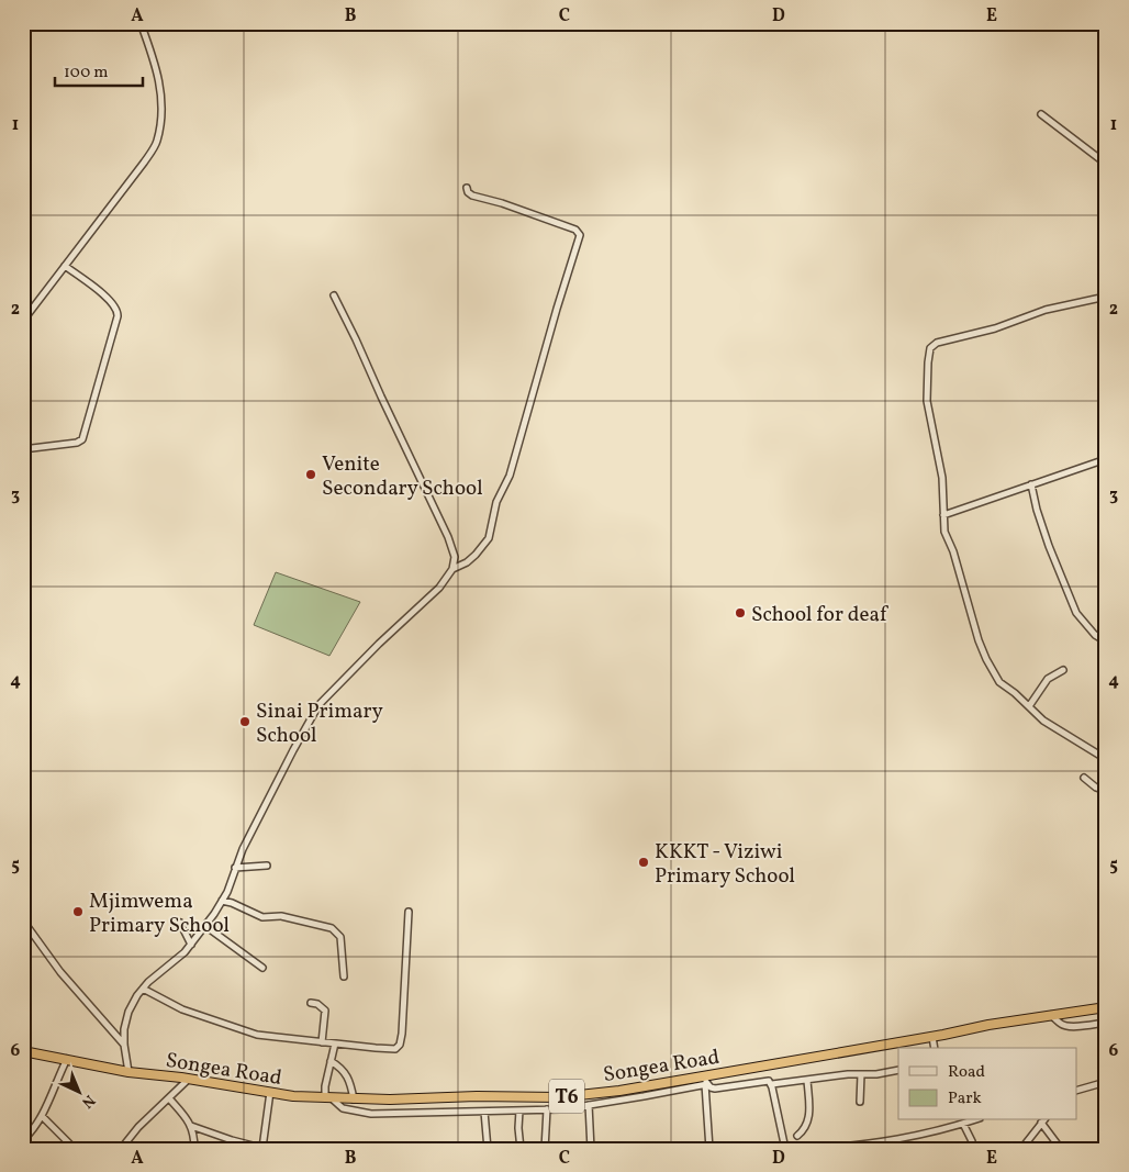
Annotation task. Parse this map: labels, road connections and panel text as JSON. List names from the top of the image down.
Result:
{
  "streets": {
    "highway": ["Songea Road", "T6"]
  },
  "places": [
    "Venite Secondary School",
    "School for deaf",
    "Sinai Primary School",
    "KKKT - Viziwi Primary School",
    "Mjimwema Primary School"
  ],
  "legend": ["Road", "Park"],
  "scale_bar": "100 m",
  "north": "bottom right",
  "grid": {
    "columns": [
      "A",
      "B",
      "C",
      "D",
      "E"
    ],
    "rows": [
      "1",
      "2",
      "3",
      "4",
      "5",
      "6"
    ]
  }
}
